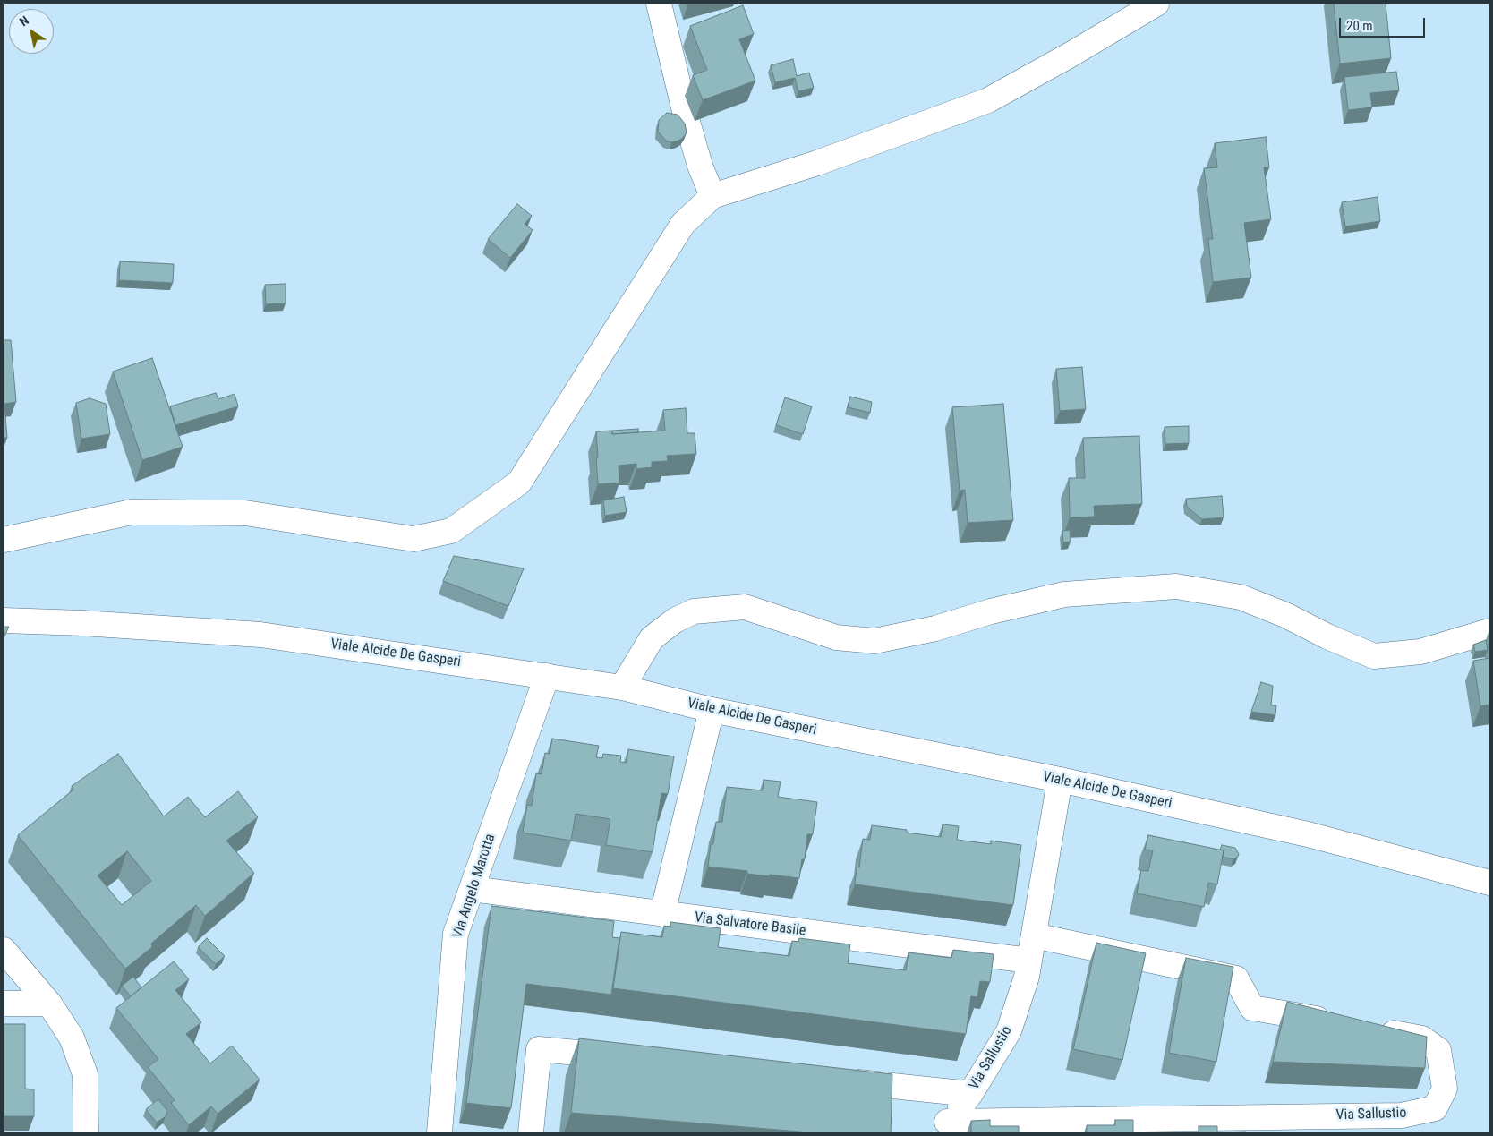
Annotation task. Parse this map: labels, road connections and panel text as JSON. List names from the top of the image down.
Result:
{
  "streets": {
    "street": [
      "Viale Alcide De Gasperi",
      "Via Angelo Marotta",
      "Via Salvatore Basile",
      "Via Sallustio"
    ]
  },
  "crossings": [
    ["Viale Alcide De Gasperi", "Via Angelo Marotta"],
    ["Viale Alcide De Gasperi", "Via Sallustio"],
    ["Via Angelo Marotta", "Via Salvatore Basile"],
    ["Via Salvatore Basile", "Via Sallustio"]
  ],
  "scale_bar": "20 m",
  "north": "top left"
}
